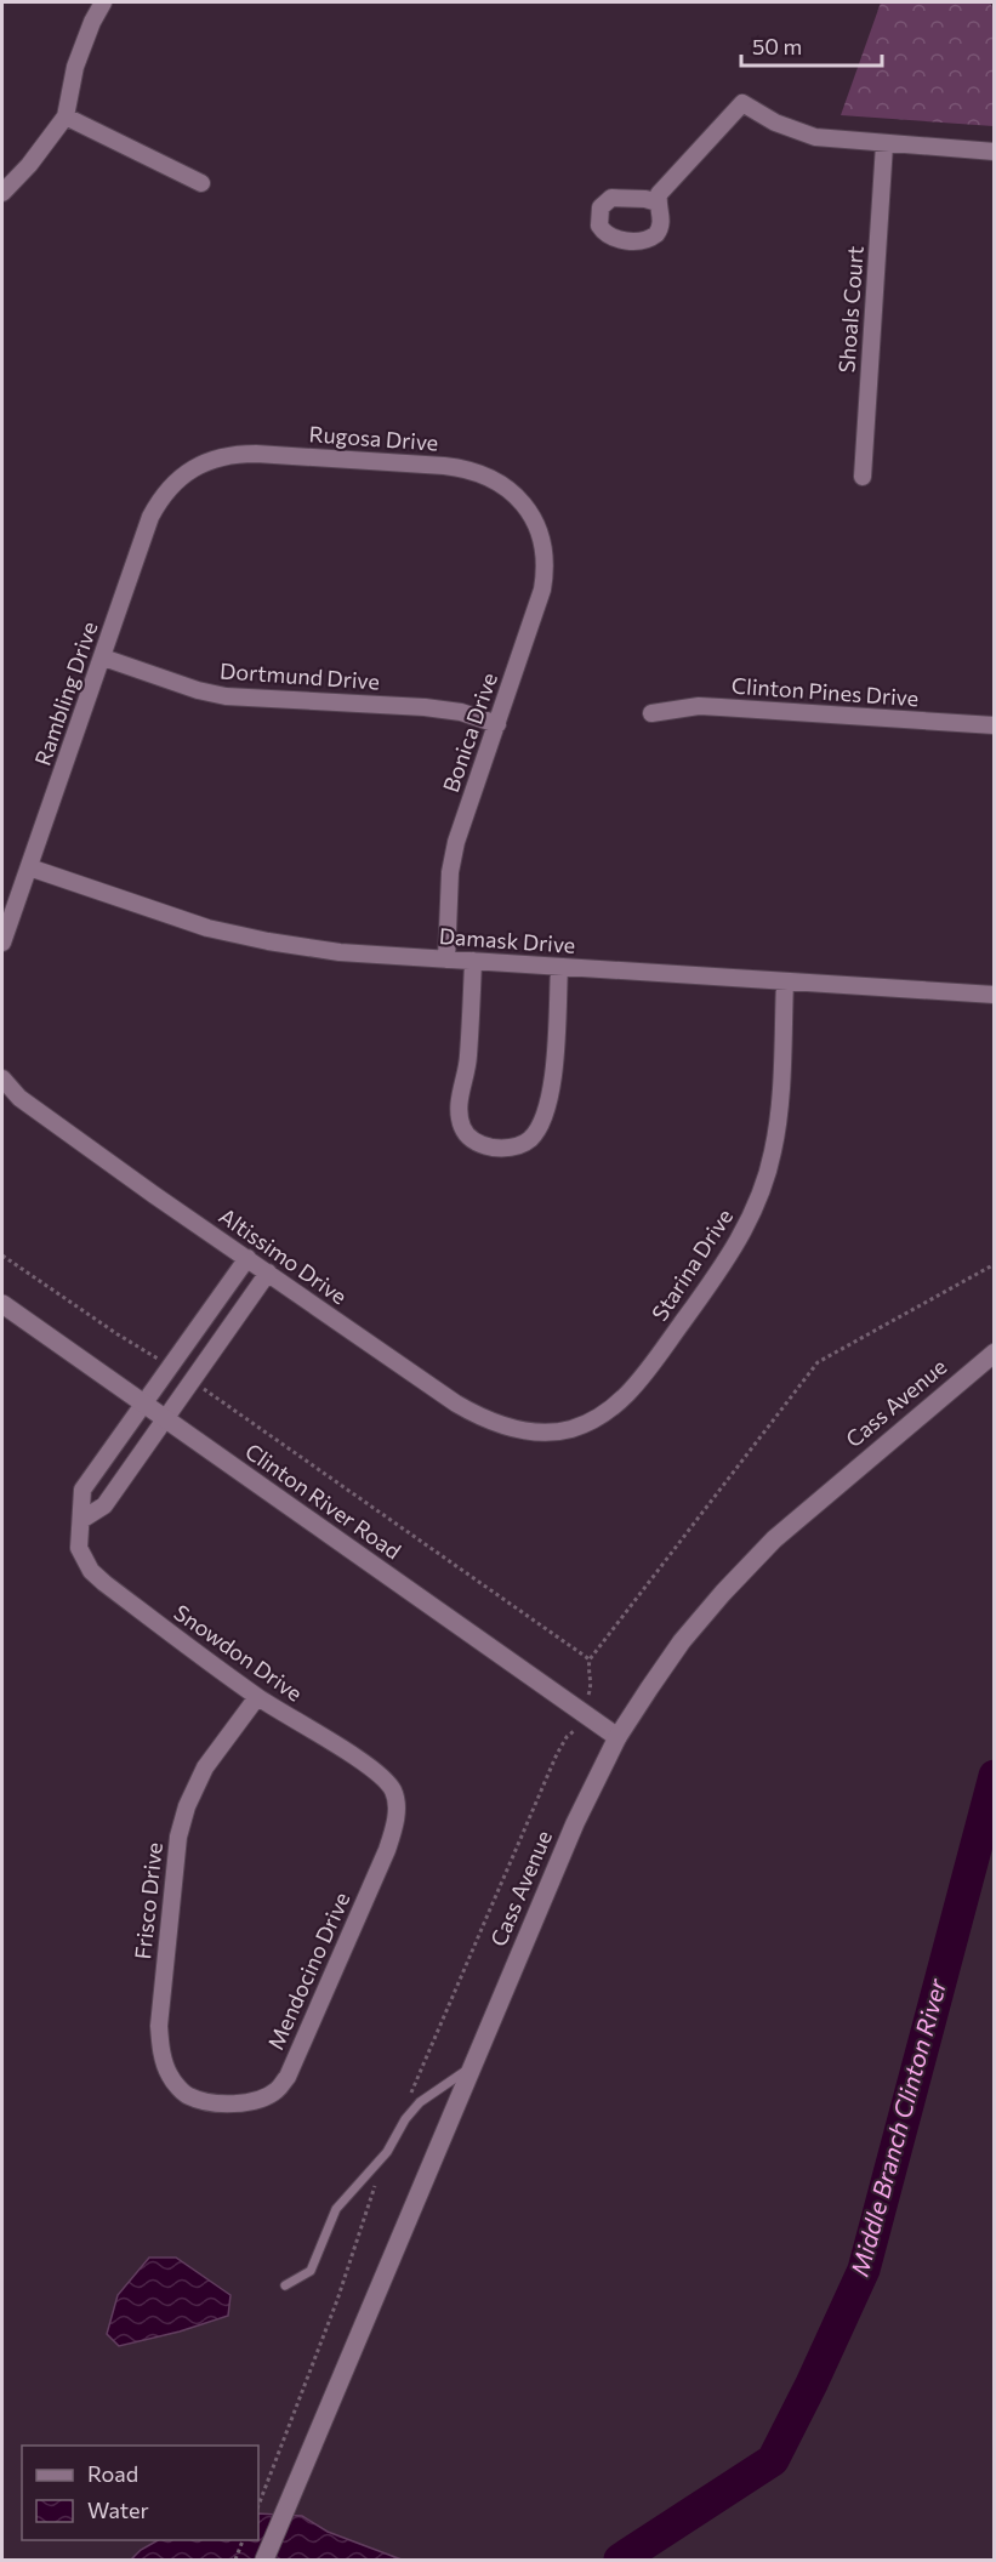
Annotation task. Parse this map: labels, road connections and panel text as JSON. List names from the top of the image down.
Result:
{
  "streets": {
    "main road": ["Cass Avenue", "Clinton River Road"],
    "street": [
      "Shoals Court",
      "Rugosa Drive",
      "Dortmund Drive",
      "Clinton Pines Drive",
      "Rambling Drive",
      "Bonica Drive",
      "Damask Drive",
      "Altissimo Drive",
      "Starina Drive",
      "Snowdon Drive",
      "Frisco Drive",
      "Mendocino Drive"
    ]
  },
  "crossings": [
    ["Rugosa Drive", "Rambling Drive"],
    ["Rugosa Drive", "Bonica Drive"],
    ["Dortmund Drive", "Rambling Drive"],
    ["Dortmund Drive", "Bonica Drive"],
    ["Rambling Drive", "Damask Drive"],
    ["Bonica Drive", "Damask Drive"],
    ["Damask Drive", "Starina Drive"],
    ["Altissimo Drive", "Starina Drive"],
    ["Altissimo Drive", "Snowdon Drive"],
    ["Cass Avenue", "Clinton River Road"],
    ["Clinton River Road", "Snowdon Drive"],
    ["Snowdon Drive", "Frisco Drive"],
    ["Snowdon Drive", "Mendocino Drive"],
    ["Frisco Drive", "Mendocino Drive"]
  ],
  "water": ["Middle Branch Clinton River"],
  "legend": ["Road", "Water"],
  "scale_bar": "50 m"
}
